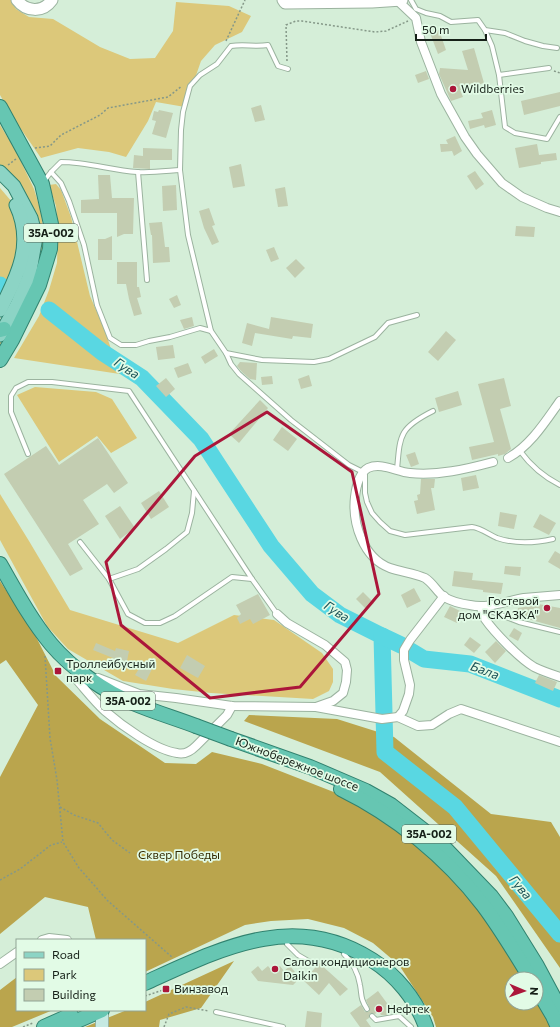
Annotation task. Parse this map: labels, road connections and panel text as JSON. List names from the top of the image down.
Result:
{
  "streets": {
    "highway": ["35А-002", "Южнобережное шоссе"]
  },
  "water": ["Гува", "Бала"],
  "parks": ["Сквер Победы"],
  "places": {
    "other": [
      "Wildberries",
      "Гостевой дом \"СКАЗКА\"",
      "Салон кондиционеров Daikin",
      "Нефтек"
    ],
    "transit": ["Троллейбусный парк", "Винзавод"]
  },
  "legend": ["Road", "Park", "Building"],
  "scale_bar": "50 m",
  "north": "right"
}
